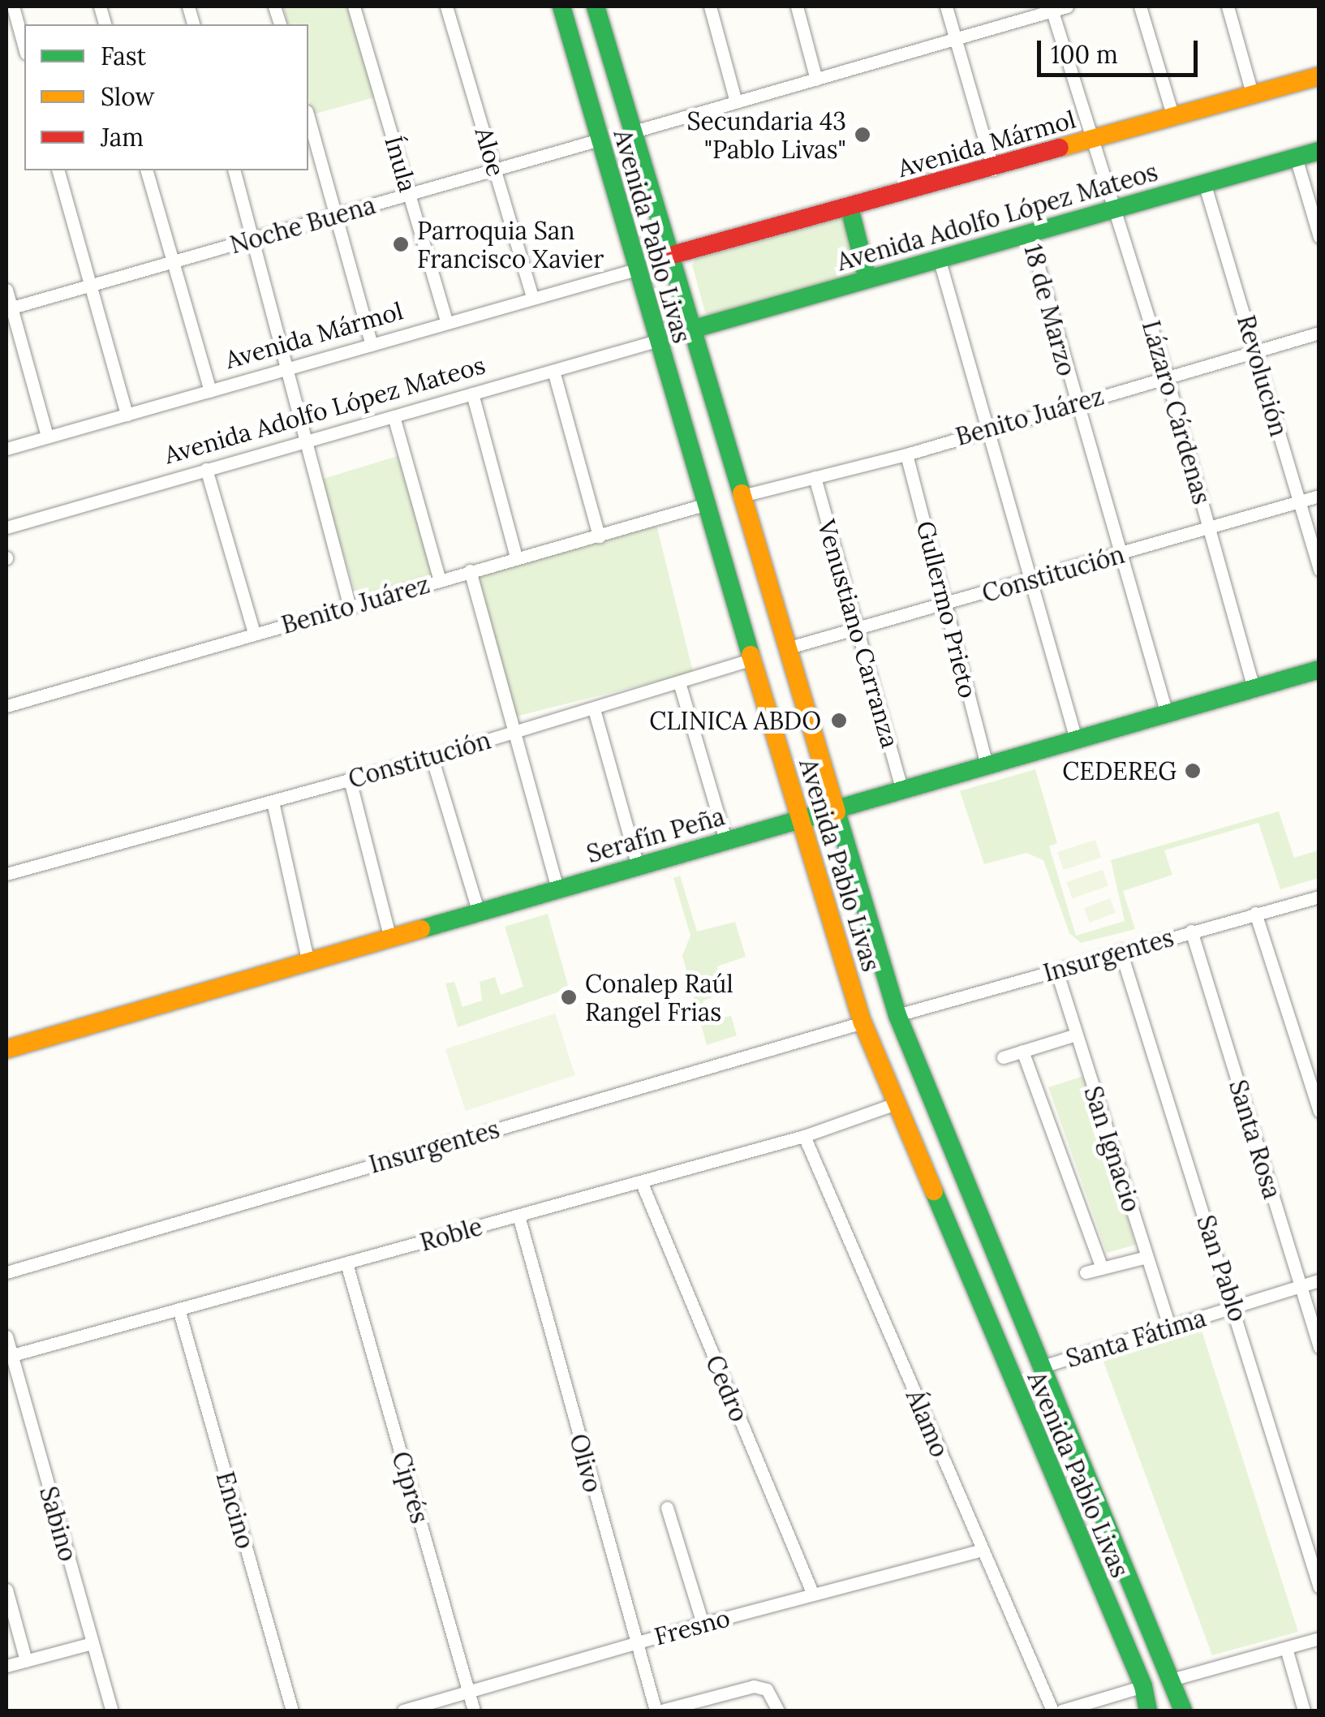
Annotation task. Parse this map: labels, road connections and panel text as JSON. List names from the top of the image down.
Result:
{
  "streets": {
    "main road": [
      "Avenida Mármol",
      "Avenida Adolfo López Mateos",
      "Avenida Pablo Livas",
      "Serafín Peña"
    ],
    "street": [
      "Aloe",
      "Ínula",
      "Noche Buena",
      "18 de Marzo",
      "Revolución",
      "Lázaro Cárdenas",
      "Benito Juárez",
      "Constitución",
      "Gullermo Prieto",
      "Venustiano Carranza",
      "Insurgentes",
      "Santa Rosa",
      "San Ignacio",
      "Roble",
      "San Pablo",
      "Santa Fátima",
      "Cedro",
      "Álamo",
      "Olivo",
      "Ciprés",
      "Encino",
      "Sabino",
      "Fresno"
    ]
  },
  "crossings": [
    ["Avenida Mármol", "Aloe"],
    ["Avenida Mármol", "Ínula"],
    ["Avenida Mármol", "Avenida Pablo Livas"],
    ["Avenida Mármol", "Lázaro Cárdenas"],
    ["Aloe", "Noche Buena"],
    ["Ínula", "Noche Buena"],
    ["Avenida Adolfo López Mateos", "Avenida Pablo Livas"],
    ["Avenida Adolfo López Mateos", "18 de Marzo"],
    ["Avenida Adolfo López Mateos", "Revolución"],
    ["Avenida Adolfo López Mateos", "Lázaro Cárdenas"],
    ["Noche Buena", "Avenida Pablo Livas"],
    ["Avenida Pablo Livas", "Benito Juárez"],
    ["Avenida Pablo Livas", "Constitución"],
    ["Avenida Pablo Livas", "Serafín Peña"],
    ["Avenida Pablo Livas", "Insurgentes"],
    ["Avenida Pablo Livas", "Roble"],
    ["Avenida Pablo Livas", "Santa Fátima"],
    ["18 de Marzo", "Benito Juárez"],
    ["18 de Marzo", "Constitución"],
    ["18 de Marzo", "Serafín Peña"],
    ["Revolución", "Benito Juárez"],
    ["Revolución", "Constitución"],
    ["Lázaro Cárdenas", "Benito Juárez"],
    ["Lázaro Cárdenas", "Constitución"],
    ["Lázaro Cárdenas", "Serafín Peña"],
    ["Benito Juárez", "Gullermo Prieto"],
    ["Benito Juárez", "Venustiano Carranza"],
    ["Constitución", "Gullermo Prieto"],
    ["Constitución", "Venustiano Carranza"],
    ["Gullermo Prieto", "Serafín Peña"],
    ["Venustiano Carranza", "Serafín Peña"],
    ["Insurgentes", "Santa Rosa"],
    ["Insurgentes", "San Ignacio"],
    ["Insurgentes", "San Pablo"],
    ["Santa Rosa", "Santa Fátima"],
    ["San Ignacio", "Santa Fátima"],
    ["Roble", "Cedro"],
    ["Roble", "Álamo"],
    ["Roble", "Olivo"],
    ["Roble", "Ciprés"],
    ["Roble", "Encino"],
    ["Roble", "Sabino"],
    ["San Pablo", "Santa Fátima"],
    ["Cedro", "Fresno"],
    ["Álamo", "Fresno"],
    ["Olivo", "Fresno"],
    ["Ciprés", "Fresno"]
  ],
  "places": [
    "Secundaria 43 \"Pablo Livas\"",
    "Parroquia San Francisco Xavier",
    "CLINICA ABDO",
    "CEDEREG",
    "Conalep Raúl Rangel Frias"
  ],
  "legend": ["Fast", "Slow", "Jam"],
  "scale_bar": "100 m"
}
